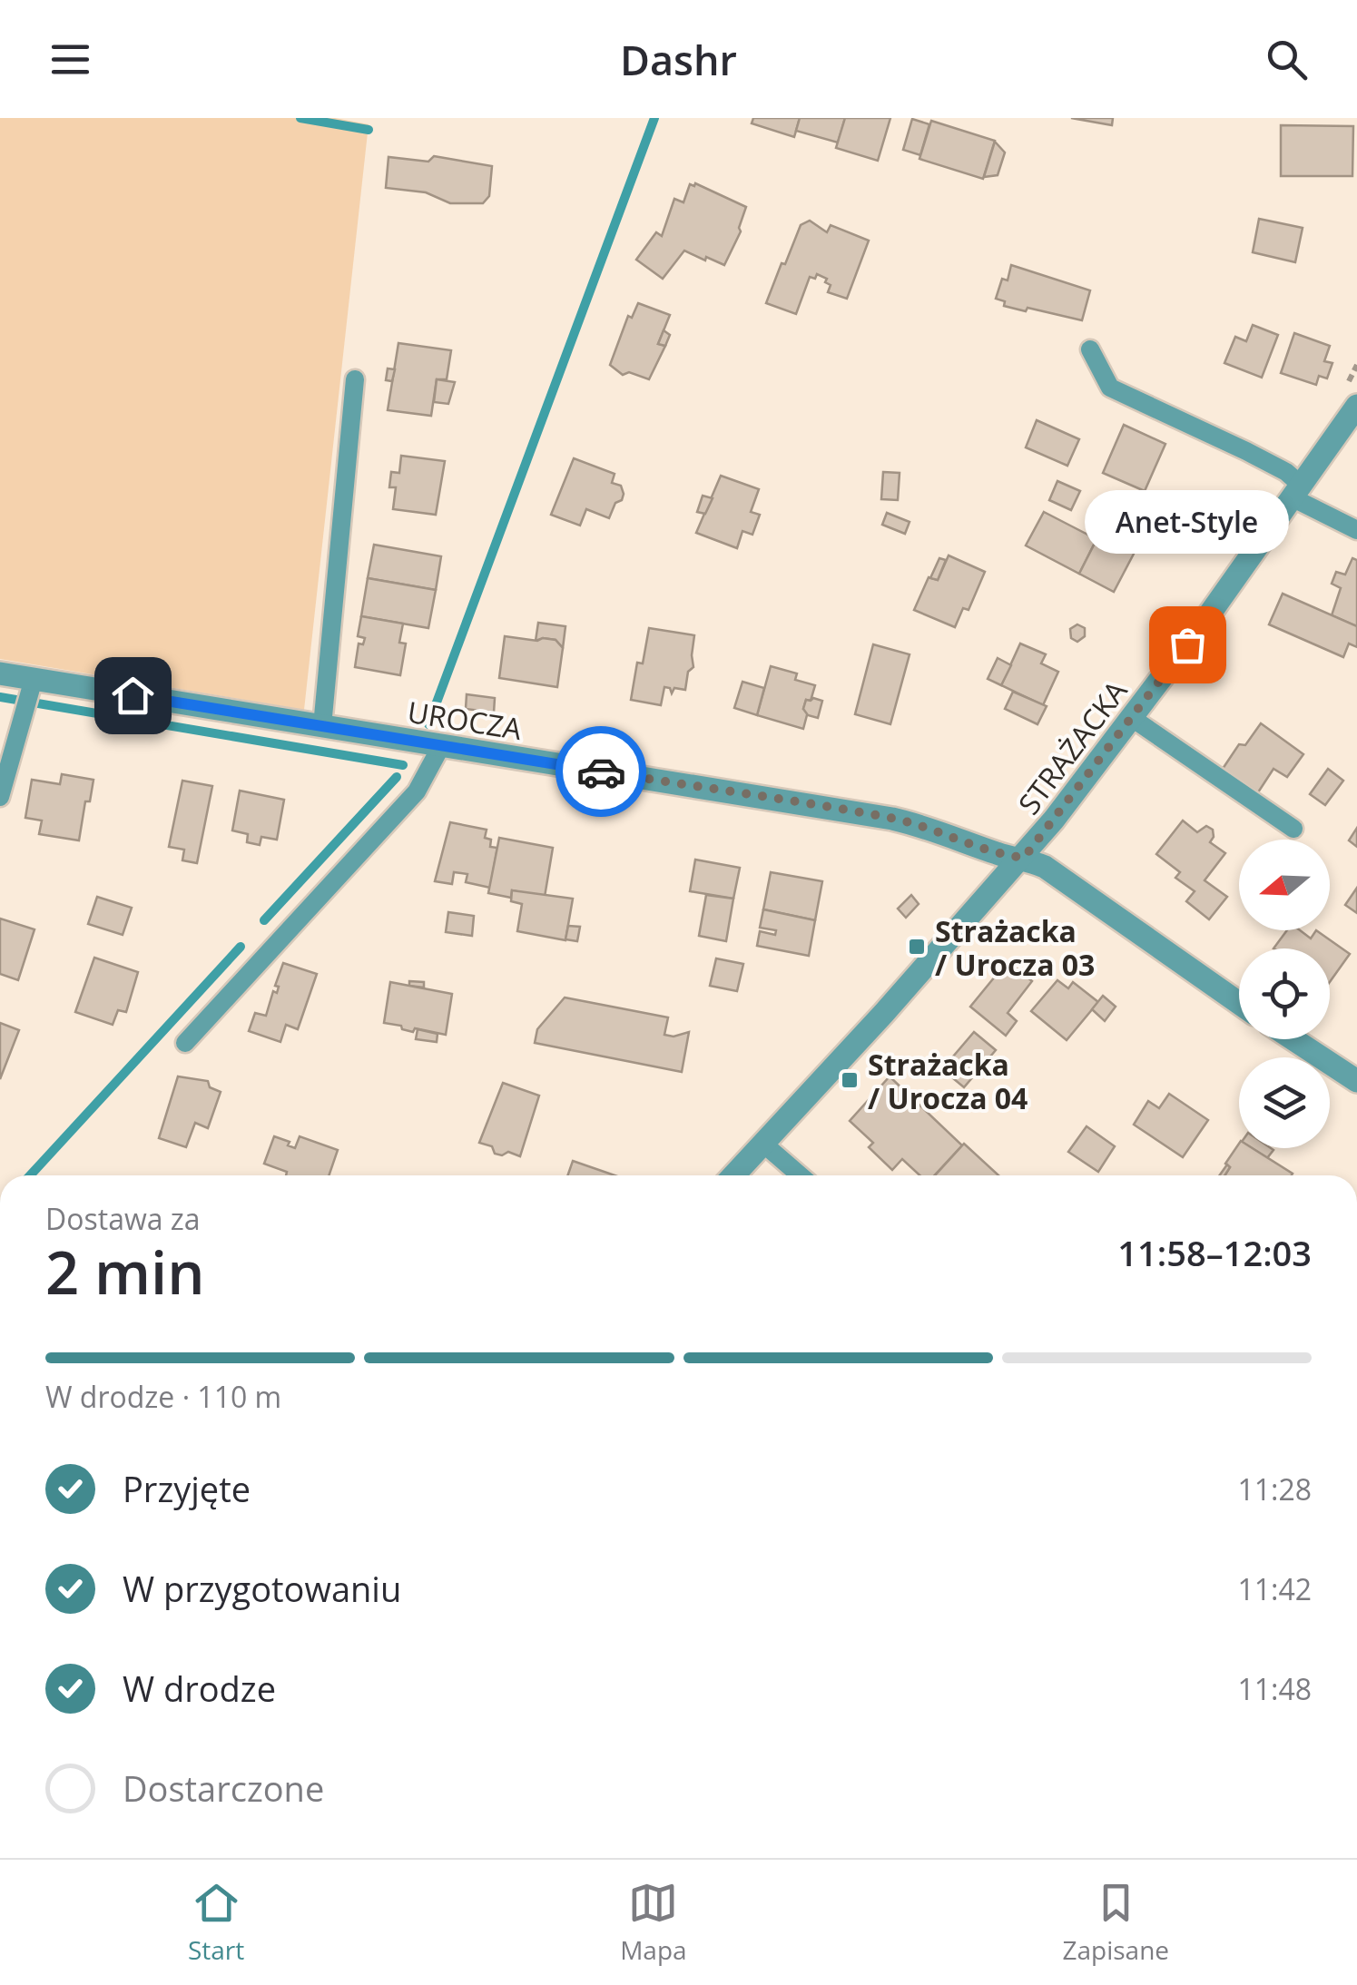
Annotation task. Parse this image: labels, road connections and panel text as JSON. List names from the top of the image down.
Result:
{
  "streets": {
    "street": ["UROCZA", "STRAŻACKA"]
  },
  "crossings": [
    ["UROCZA", "STRAŻACKA"]
  ],
  "places": {
    "other": ["Anet-Style"],
    "transit": ["Strażacka / Urocza 03", "Strażacka / Urocza 04"]
  },
  "north": "left",
  "page": {
    "header": "Dashr",
    "bubble": "Anet-Style",
    "heading": ["2 min", "Dostawa za", "11:58–12:03"],
    "bar": "W drodze · 110 m",
    "list": [
      ["Przyjęte", "11:28"],
      ["W przygotowaniu", "11:42"],
      ["W drodze", "11:48"],
      "Dostarczone"
    ],
    "tabs": ["Start", "Mapa", "Zapisane"]
  }
}
